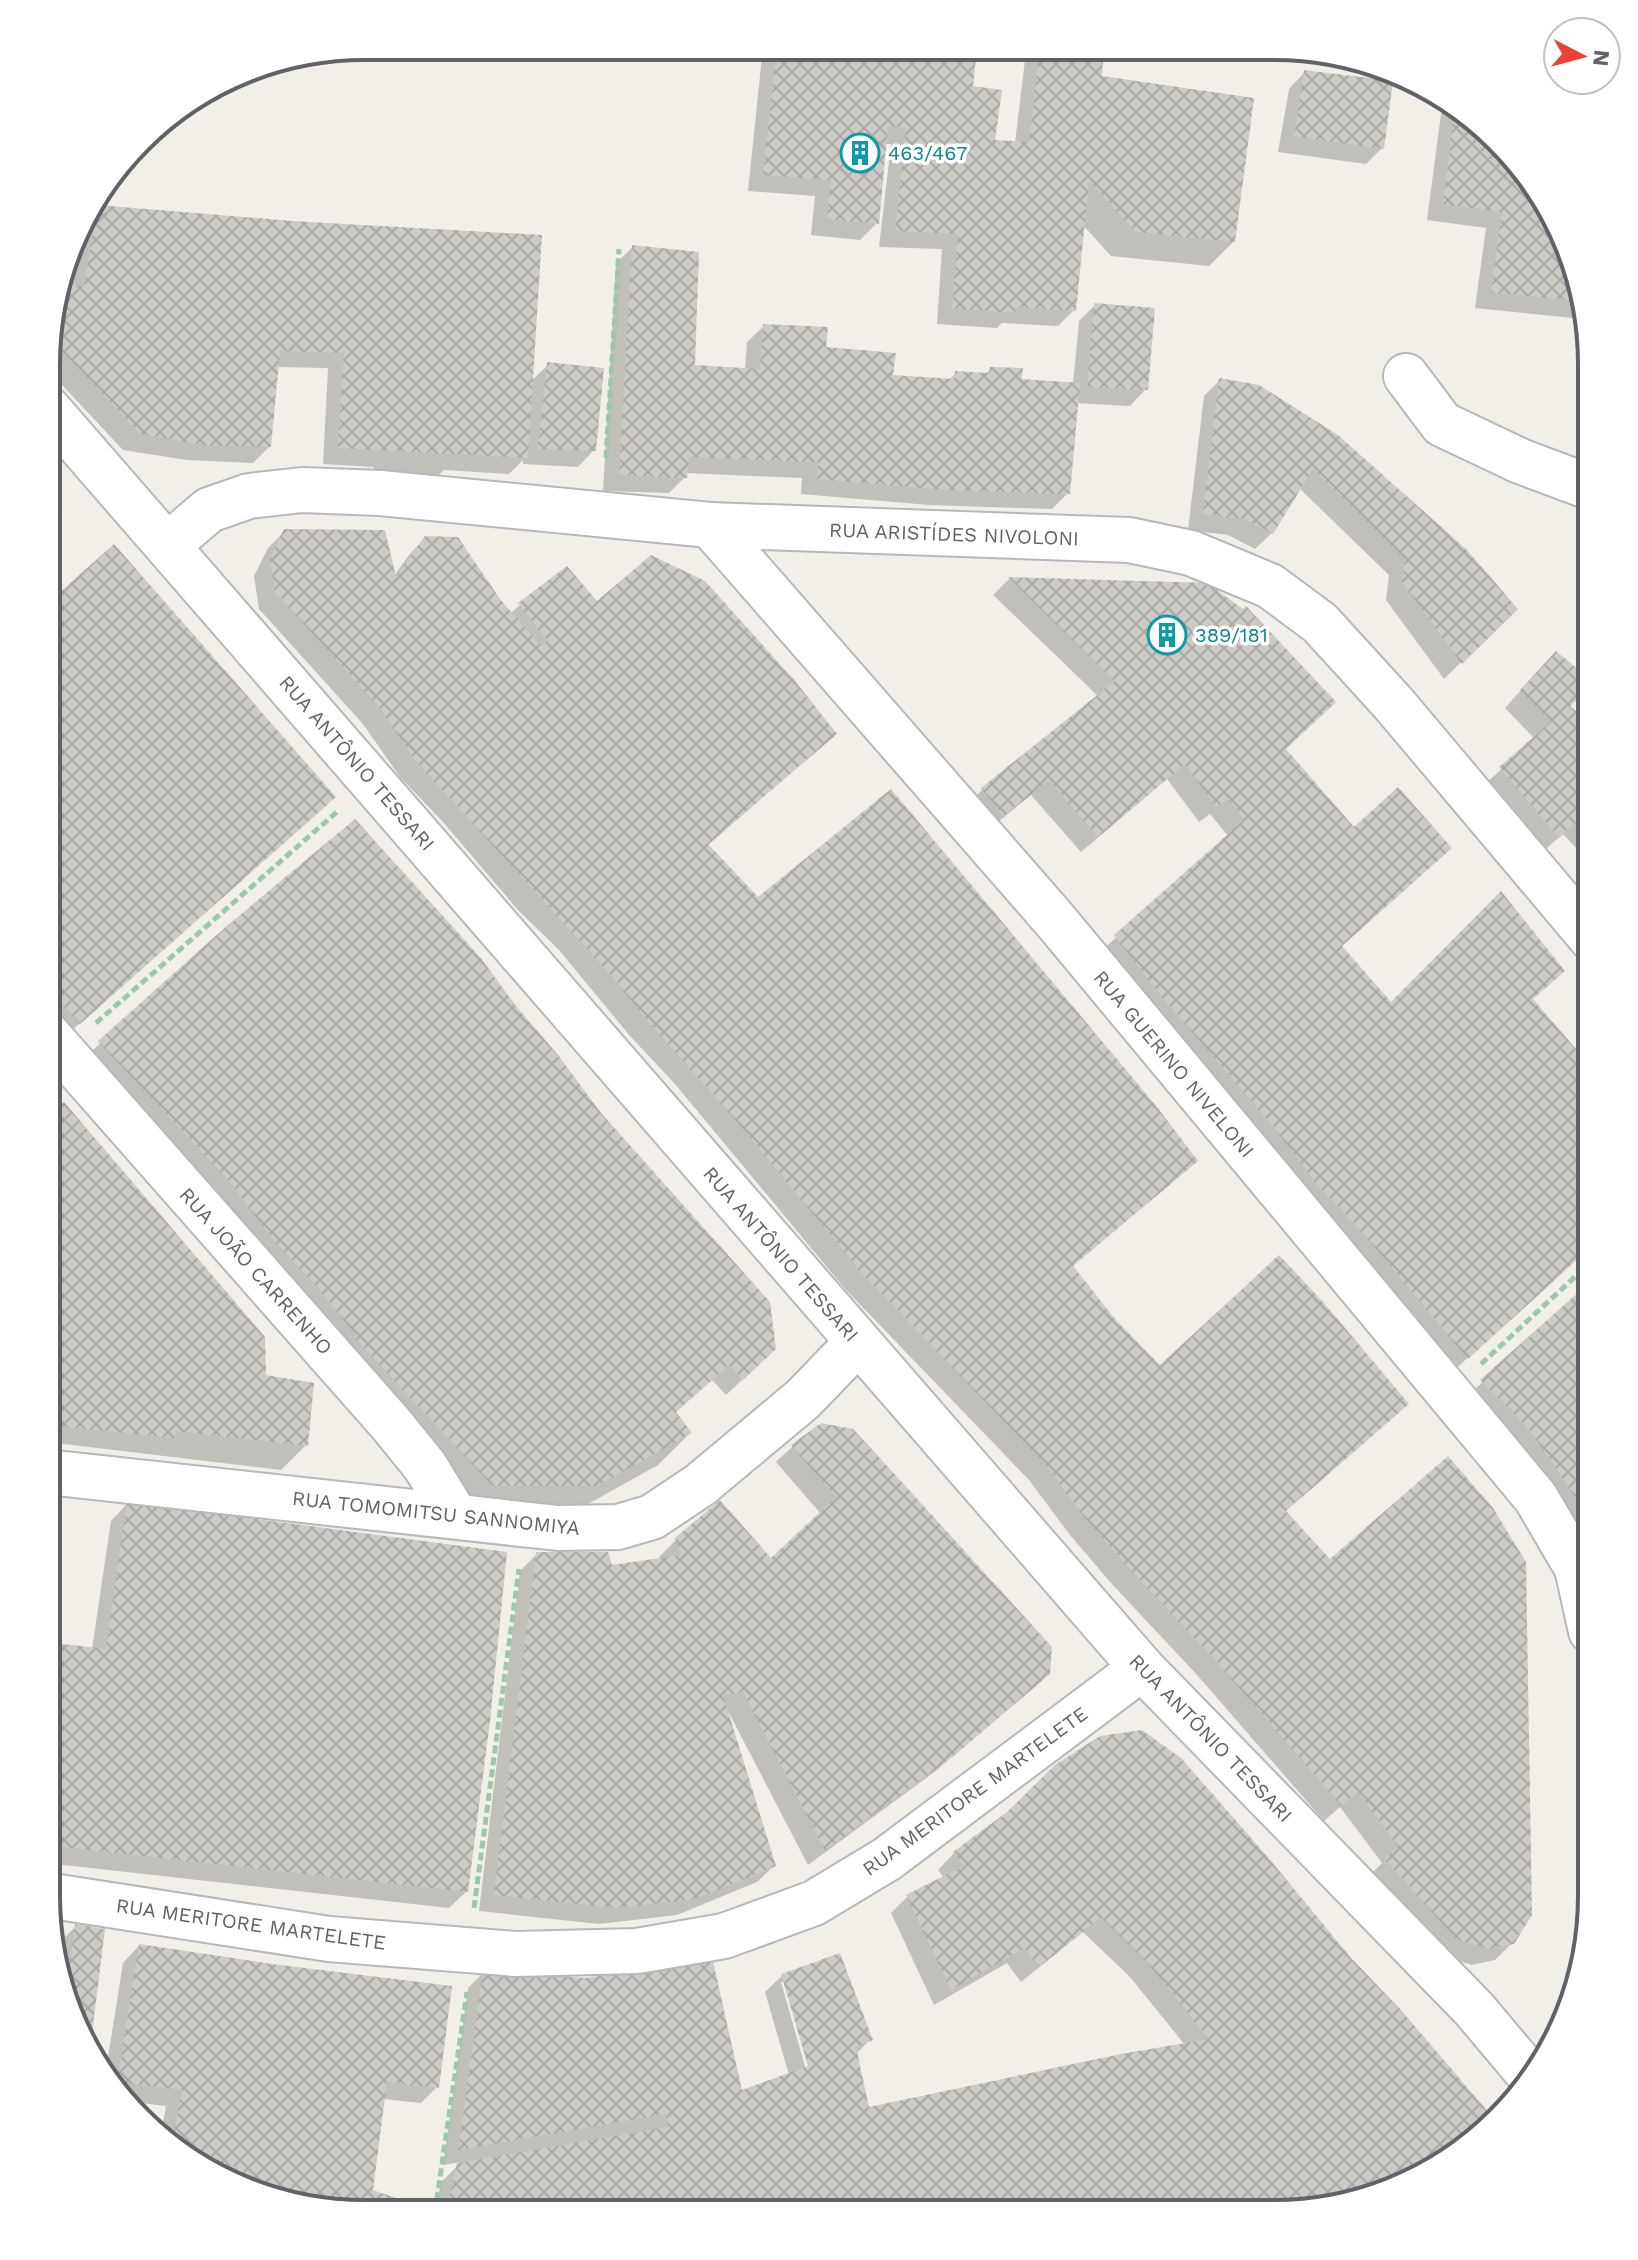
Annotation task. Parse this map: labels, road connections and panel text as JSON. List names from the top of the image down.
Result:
{
  "streets": {
    "street": [
      "RUA ARISTÍDES NIVOLONI",
      "RUA ANTÔNIO TESSARI",
      "RUA GUERINO NIVELONI",
      "RUA JOÃO CARRENHO",
      "RUA TOMOMITSU SANNOMIYA",
      "RUA MERITORE MARTELETE"
    ]
  },
  "crossings": [
    ["RUA ARISTÍDES NIVOLONI", "RUA ANTÔNIO TESSARI"],
    ["RUA ARISTÍDES NIVOLONI", "RUA GUERINO NIVELONI"],
    ["RUA ANTÔNIO TESSARI", "RUA TOMOMITSU SANNOMIYA"],
    ["RUA ANTÔNIO TESSARI", "RUA MERITORE MARTELETE"],
    ["RUA JOÃO CARRENHO", "RUA TOMOMITSU SANNOMIYA"]
  ],
  "places": {
    "building": ["463/467", "389/181"]
  },
  "north": "right"
}
